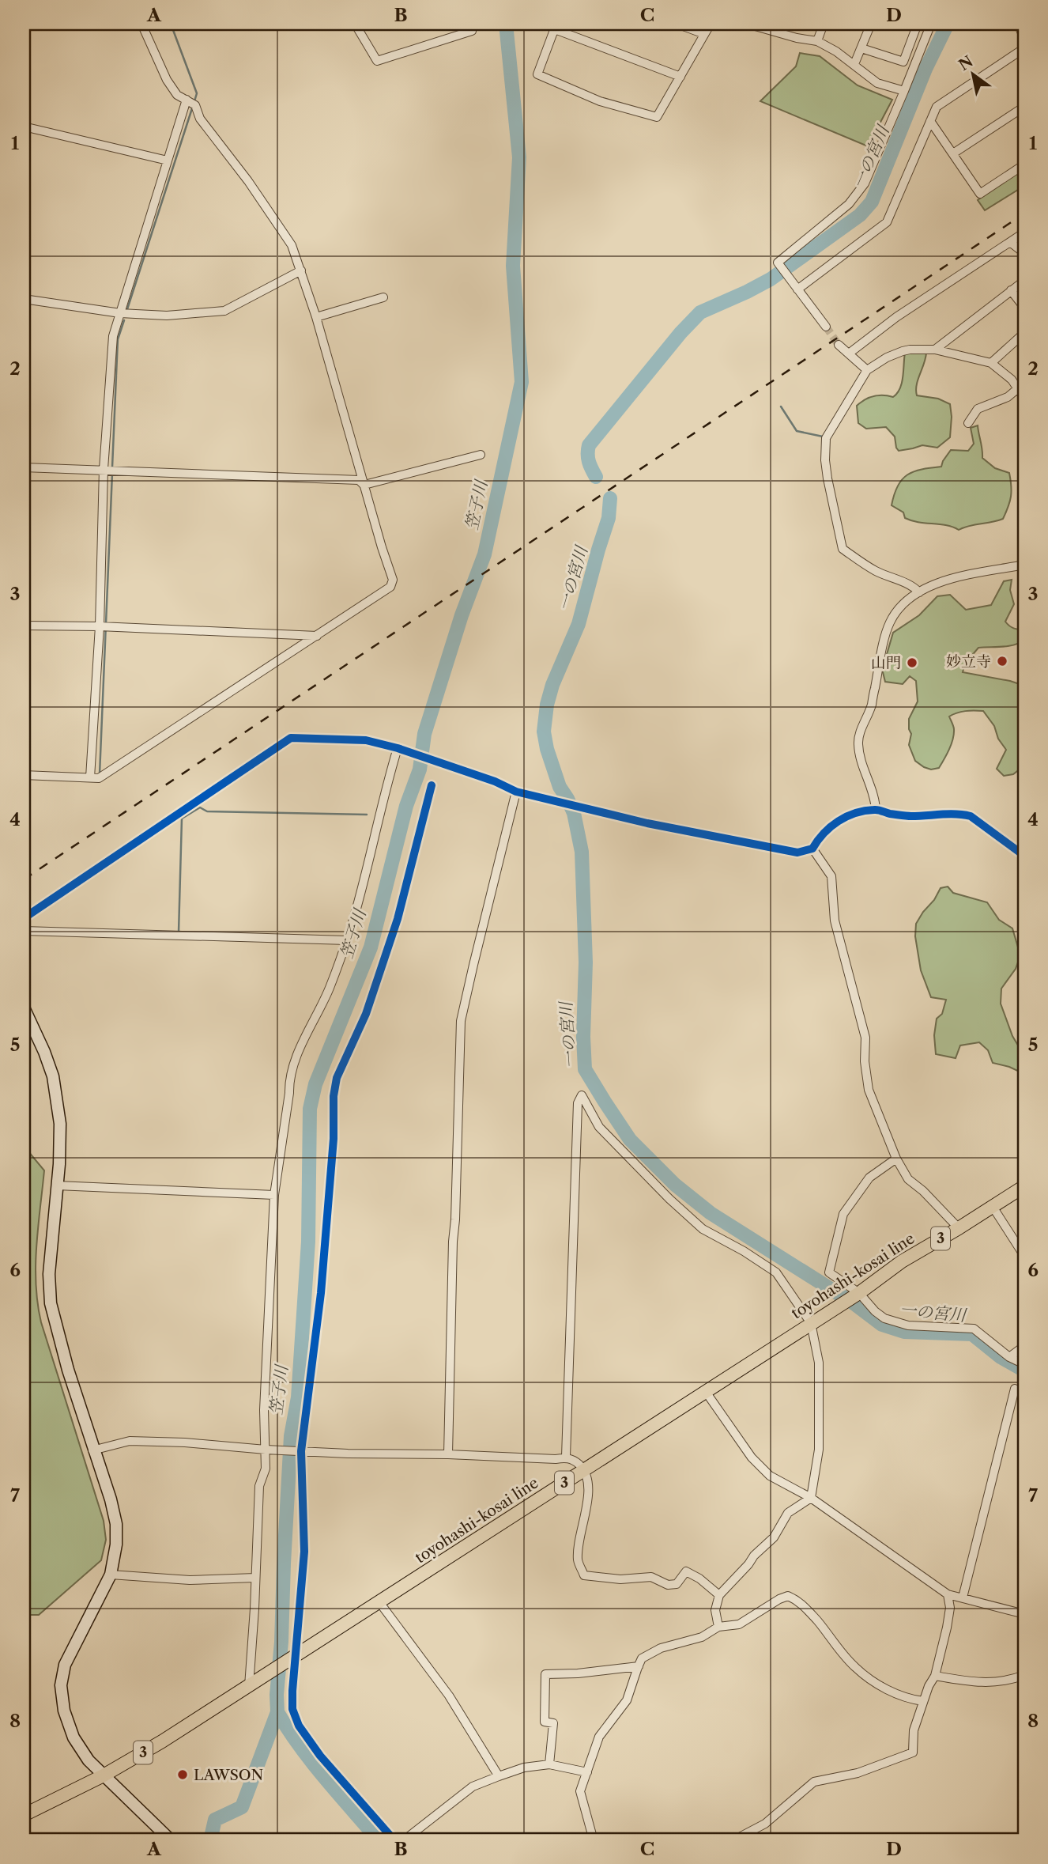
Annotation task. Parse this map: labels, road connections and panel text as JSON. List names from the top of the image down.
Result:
{
  "streets": {
    "main road": ["3", "toyohashi-kosai line"]
  },
  "water": ["一の宮川", "笠子川"],
  "places": ["妙立寺", "山門", "LAWSON"],
  "north": "top left",
  "grid": {
    "columns": [
      "A",
      "B",
      "C",
      "D"
    ],
    "rows": [
      "1",
      "2",
      "3",
      "4",
      "5",
      "6",
      "7",
      "8"
    ]
  }
}
